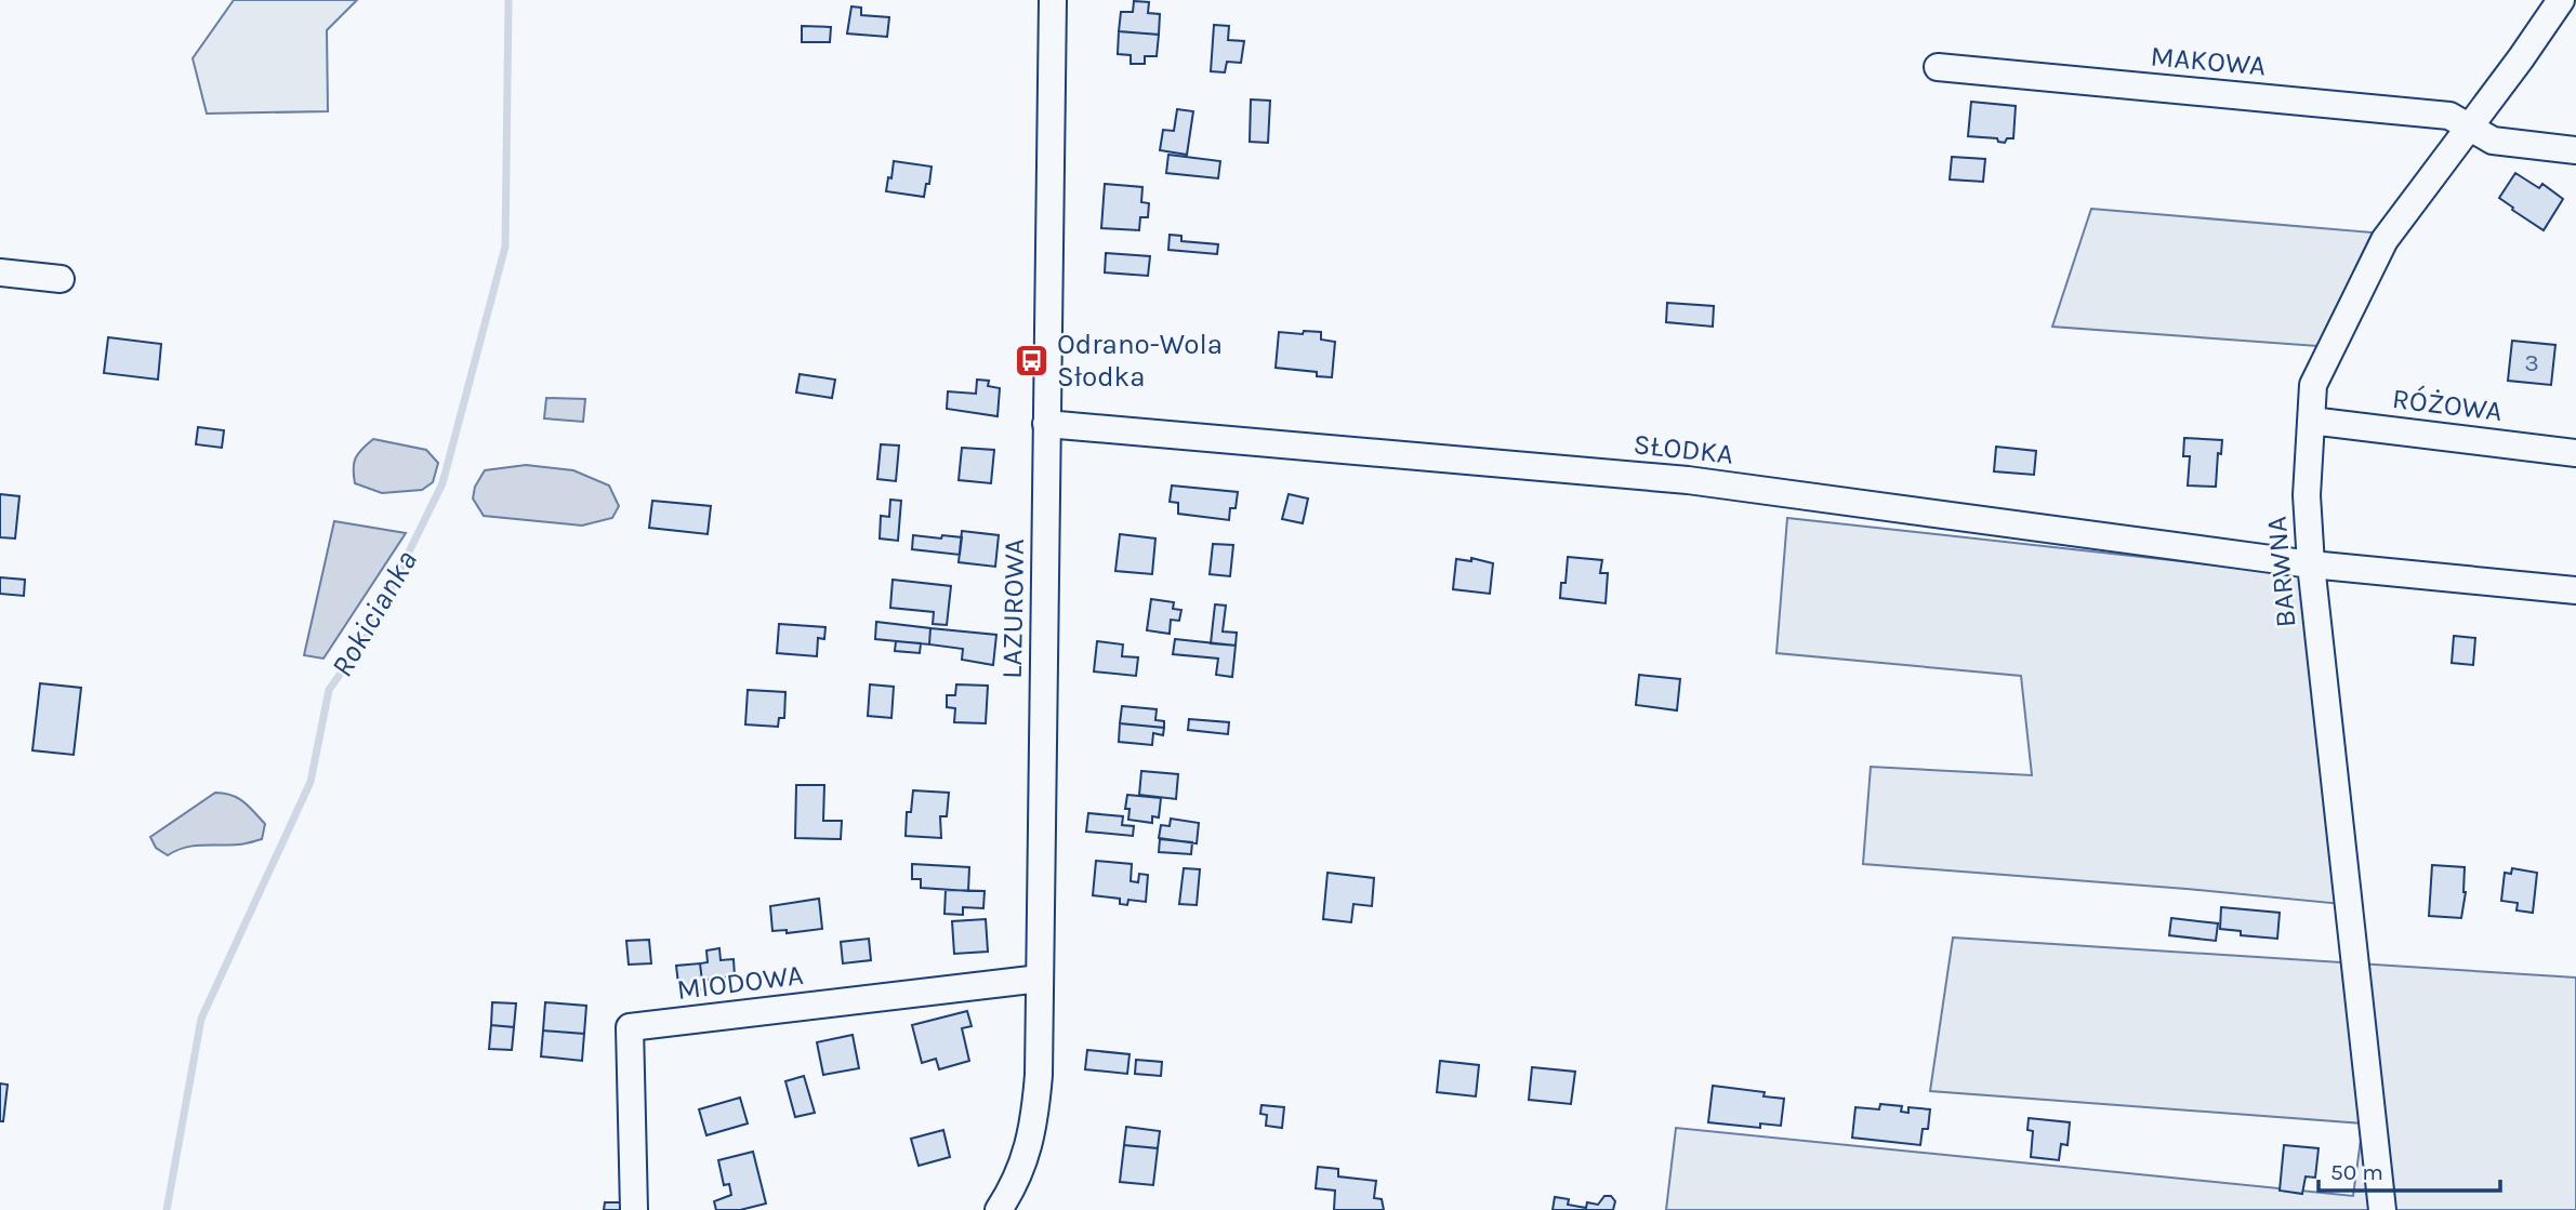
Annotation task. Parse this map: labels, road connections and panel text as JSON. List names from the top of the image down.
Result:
{
  "streets": {
    "street": [
      "MAKOWA",
      "RÓŻOWA",
      "SŁODKA",
      "BARWNA",
      "LAZUROWA",
      "MIODOWA"
    ]
  },
  "crossings": [
    ["MAKOWA", "BARWNA"],
    ["RÓŻOWA", "BARWNA"],
    ["SŁODKA", "BARWNA"],
    ["SŁODKA", "LAZUROWA"],
    ["LAZUROWA", "MIODOWA"]
  ],
  "water": ["Rokicianka"],
  "places": {
    "bus stop": ["Odrano-Wola Słodka"]
  },
  "house_numbers": ["3"],
  "scale_bar": "50 m"
}
